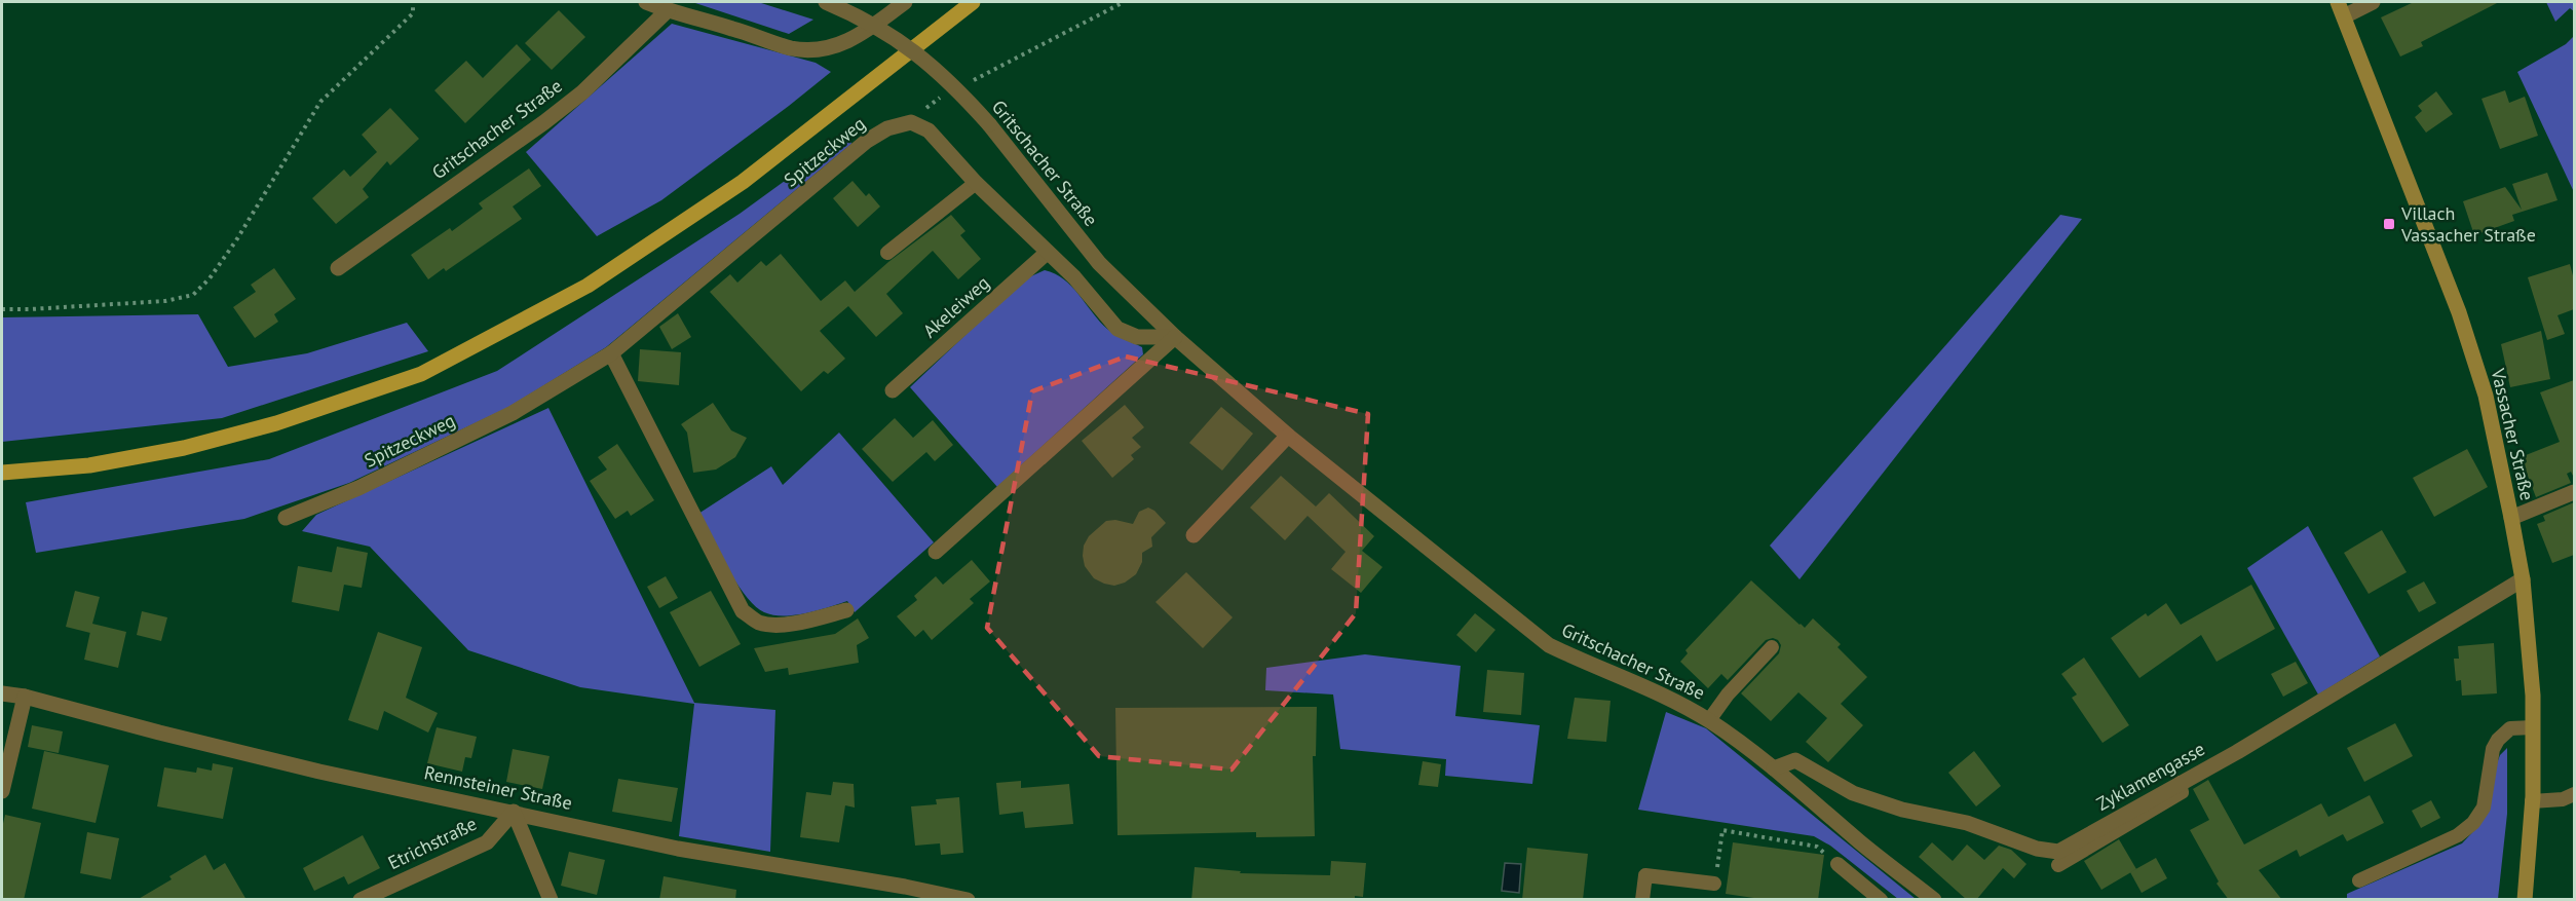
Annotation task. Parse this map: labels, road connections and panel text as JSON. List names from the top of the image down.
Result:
{
  "streets": {
    "main road": ["Vassacher Straße"],
    "street": [
      "Gritschacher Straße",
      "Spitzeckweg",
      "Akeleiweg",
      "Zyklamengasse",
      "Rennsteiner Straße",
      "Etrichstraße"
    ]
  },
  "crossings": [
    ["Gritschacher Straße", "Zyklamengasse"],
    ["Vassacher Straße", "Zyklamengasse"],
    ["Rennsteiner Straße", "Etrichstraße"]
  ],
  "places": {
    "transit": ["Villach Vassacher Straße"]
  }
}
